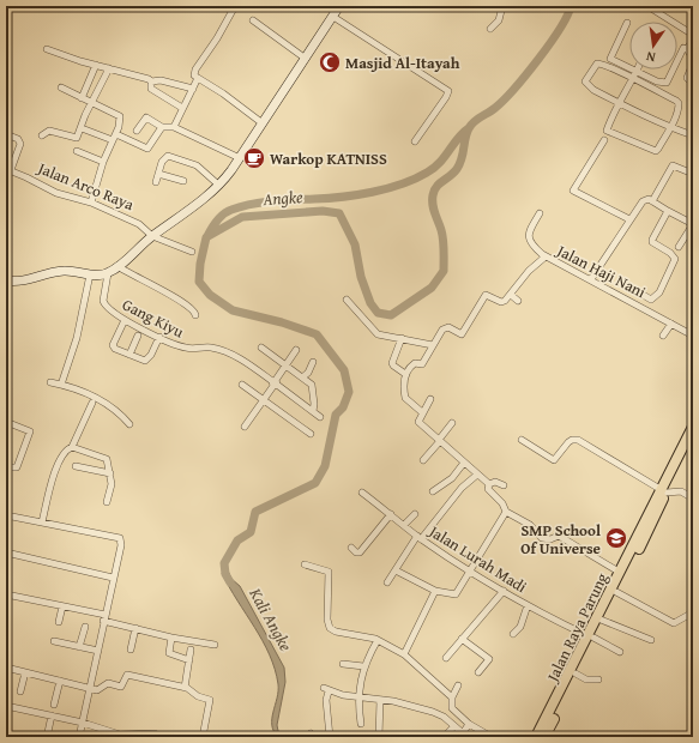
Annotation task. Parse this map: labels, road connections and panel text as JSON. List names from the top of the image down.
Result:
{
  "streets": {
    "highway": ["Jalan Raya Parung"],
    "street": [
      "Jalan Arco Raya",
      "Jalan Haji Nani",
      "Gang Kiyu",
      "Jalan Lurah Madi"
    ]
  },
  "crossings": [
    ["Jalan Lurah Madi", "Jalan Raya Parung"]
  ],
  "water": ["Angke", "Kali Angke"],
  "places": {
    "mosque": ["Masjid Al-Itayah"],
    "cafe": ["Warkop KATNISS"],
    "school or university": ["SMP School Of Universe"]
  },
  "north": "bottom"
}
